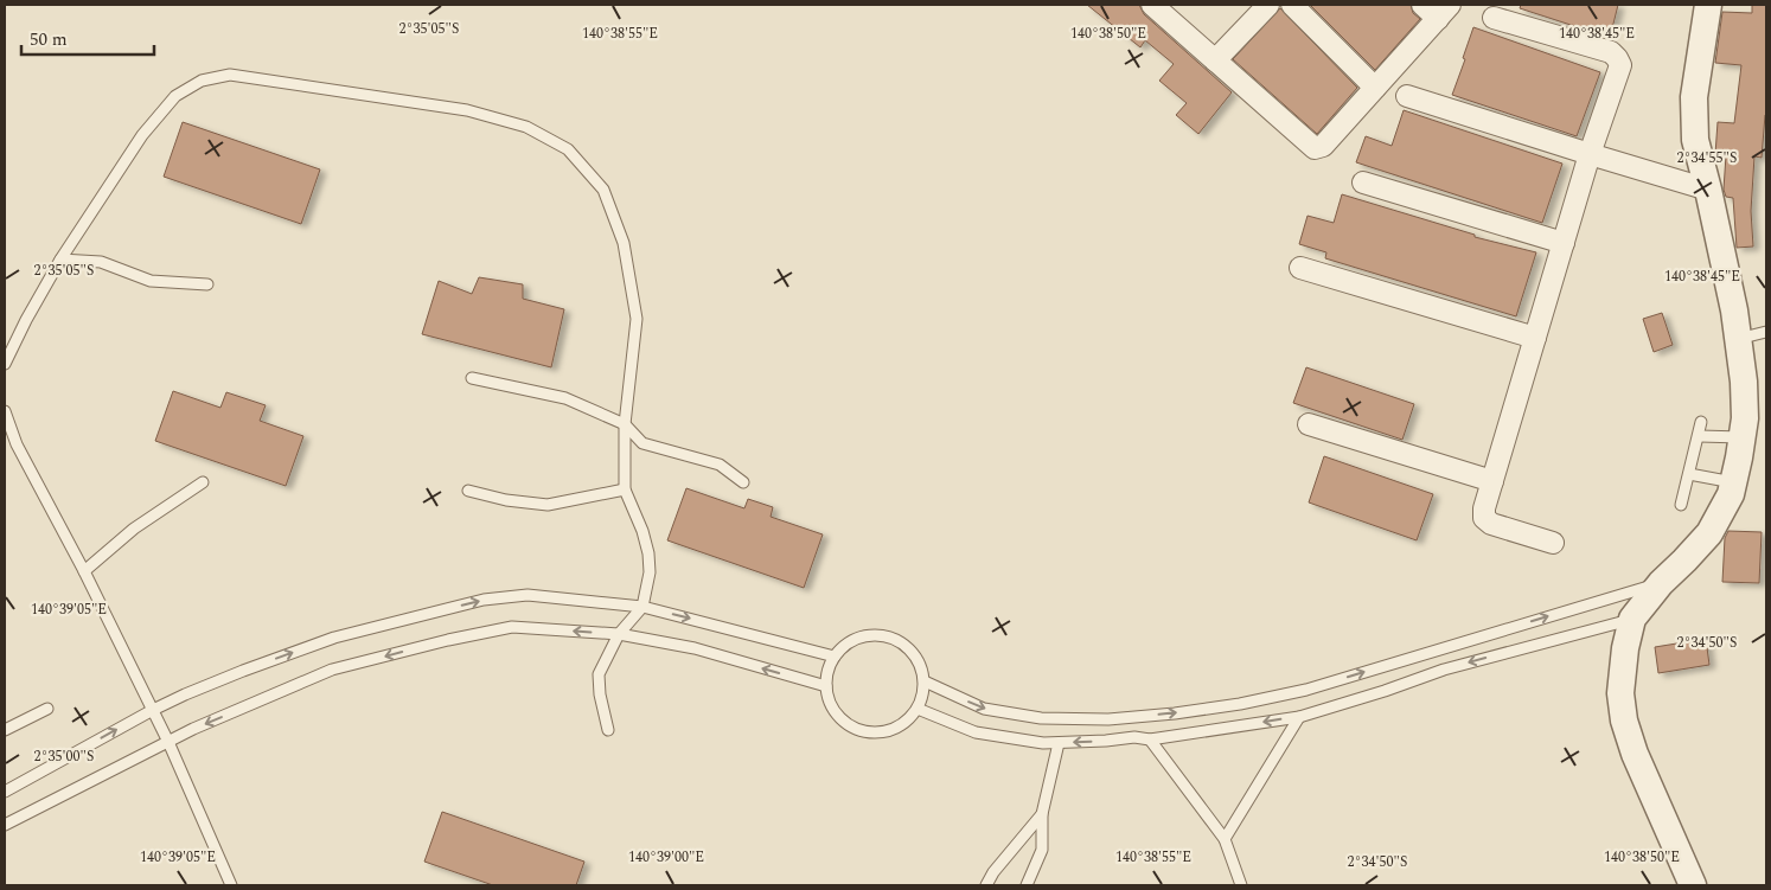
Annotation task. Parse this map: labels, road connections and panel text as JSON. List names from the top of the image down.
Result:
{
  "scale_bar": "50 m",
  "coordinates": [
    "2°35'05\"S",
    "140°38'55\"E",
    "140°38'50\"E",
    "140°38'45\"E",
    "2°34'55\"S",
    "140°39'05\"E",
    "2°34'50\"S",
    "2°35'00\"S",
    "140°39'00\"E"
  ]
}
